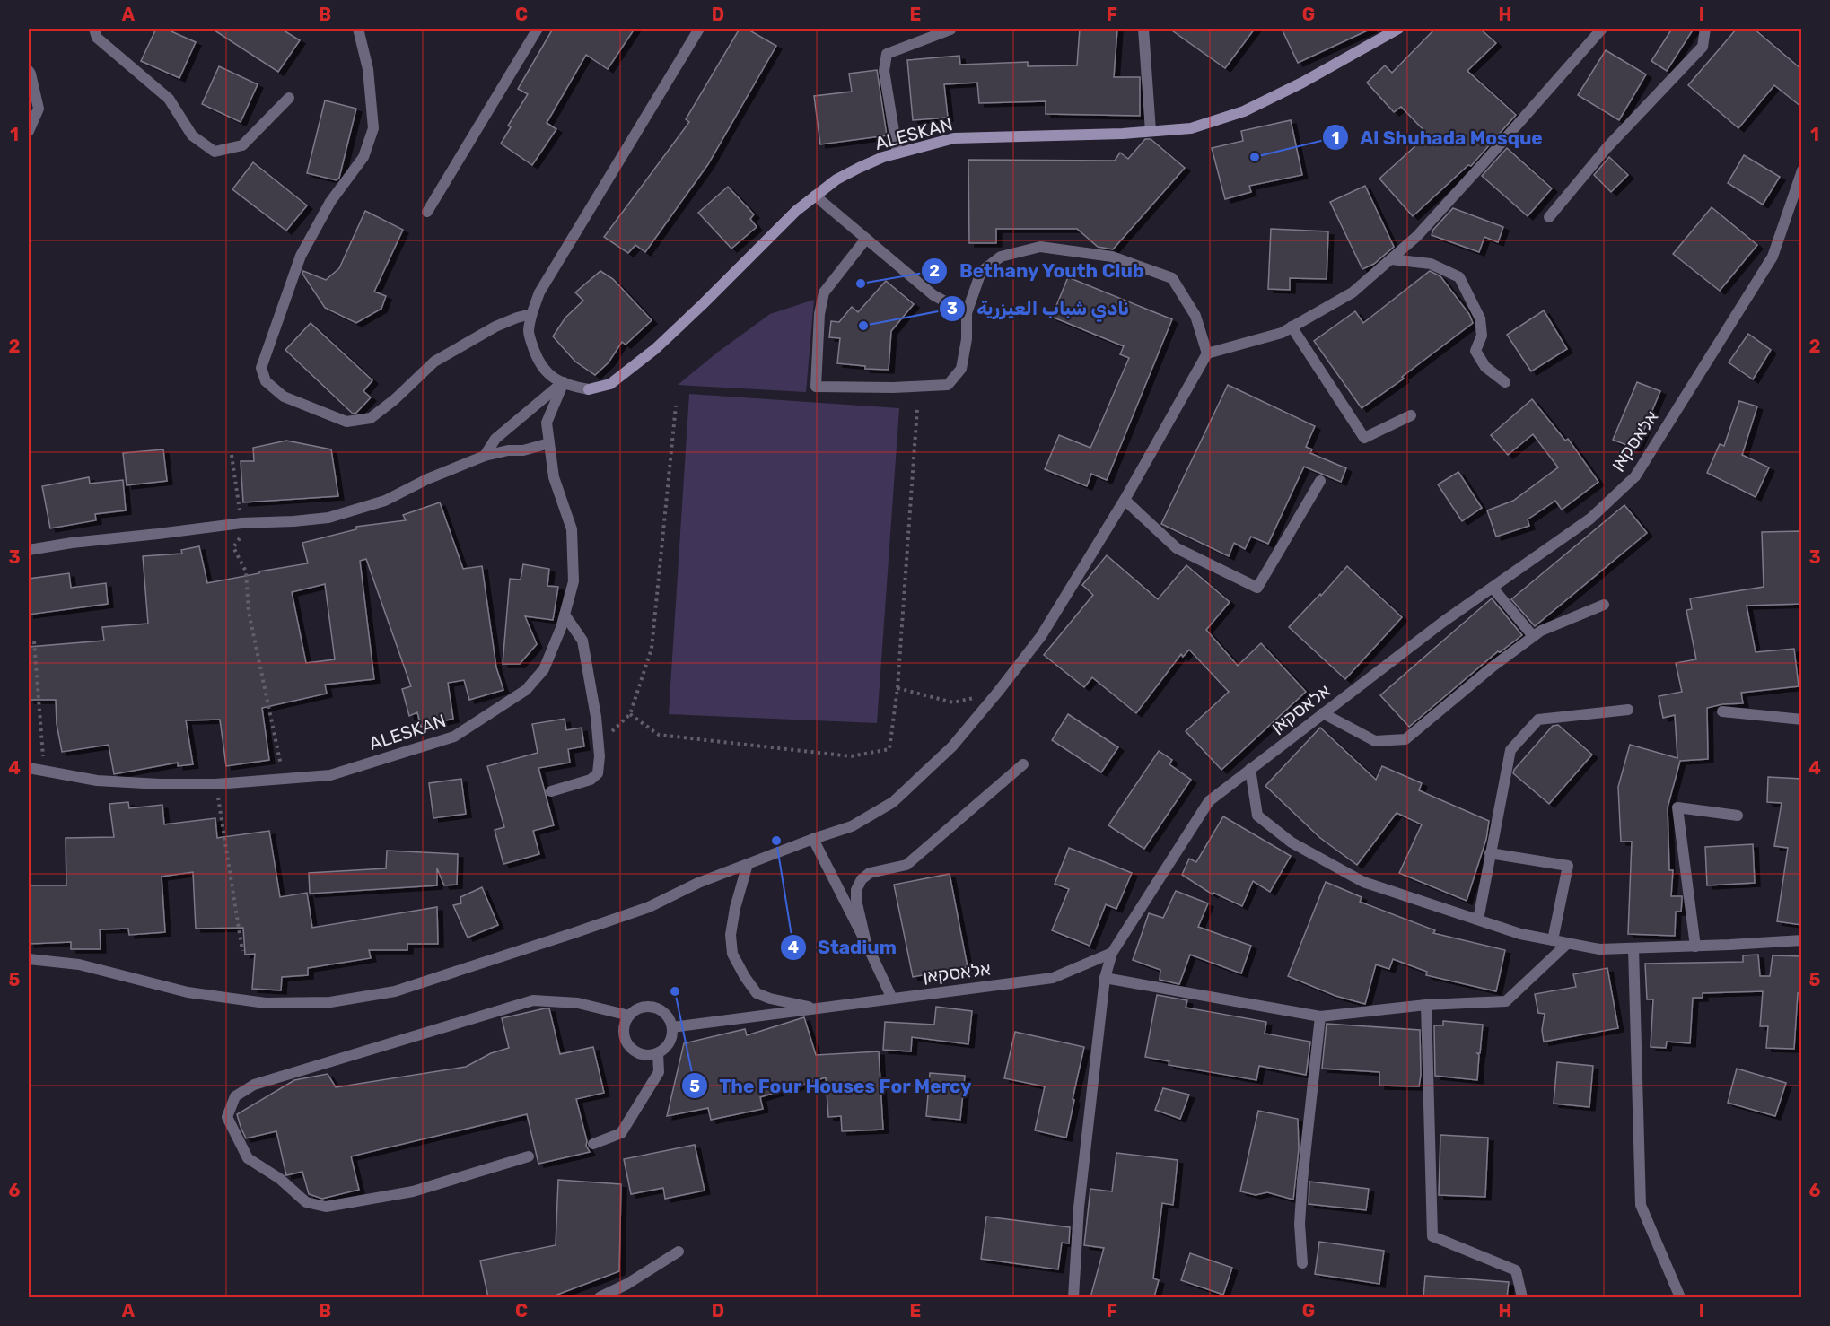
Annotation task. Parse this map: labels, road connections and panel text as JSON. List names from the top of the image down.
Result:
{
  "streets": {
    "street": ["ALESKAN", "אלאסקאן"]
  },
  "places": [
    "Al Shuhada Mosque",
    "Bethany Youth Club",
    "نادي شباب العيزرية",
    "Stadium",
    "The Four Houses For Mercy"
  ],
  "grid": {
    "columns": [
      "A",
      "B",
      "C",
      "D",
      "E",
      "F",
      "G",
      "H",
      "I"
    ],
    "rows": [
      "1",
      "2",
      "3",
      "4",
      "5",
      "6"
    ]
  }
}
